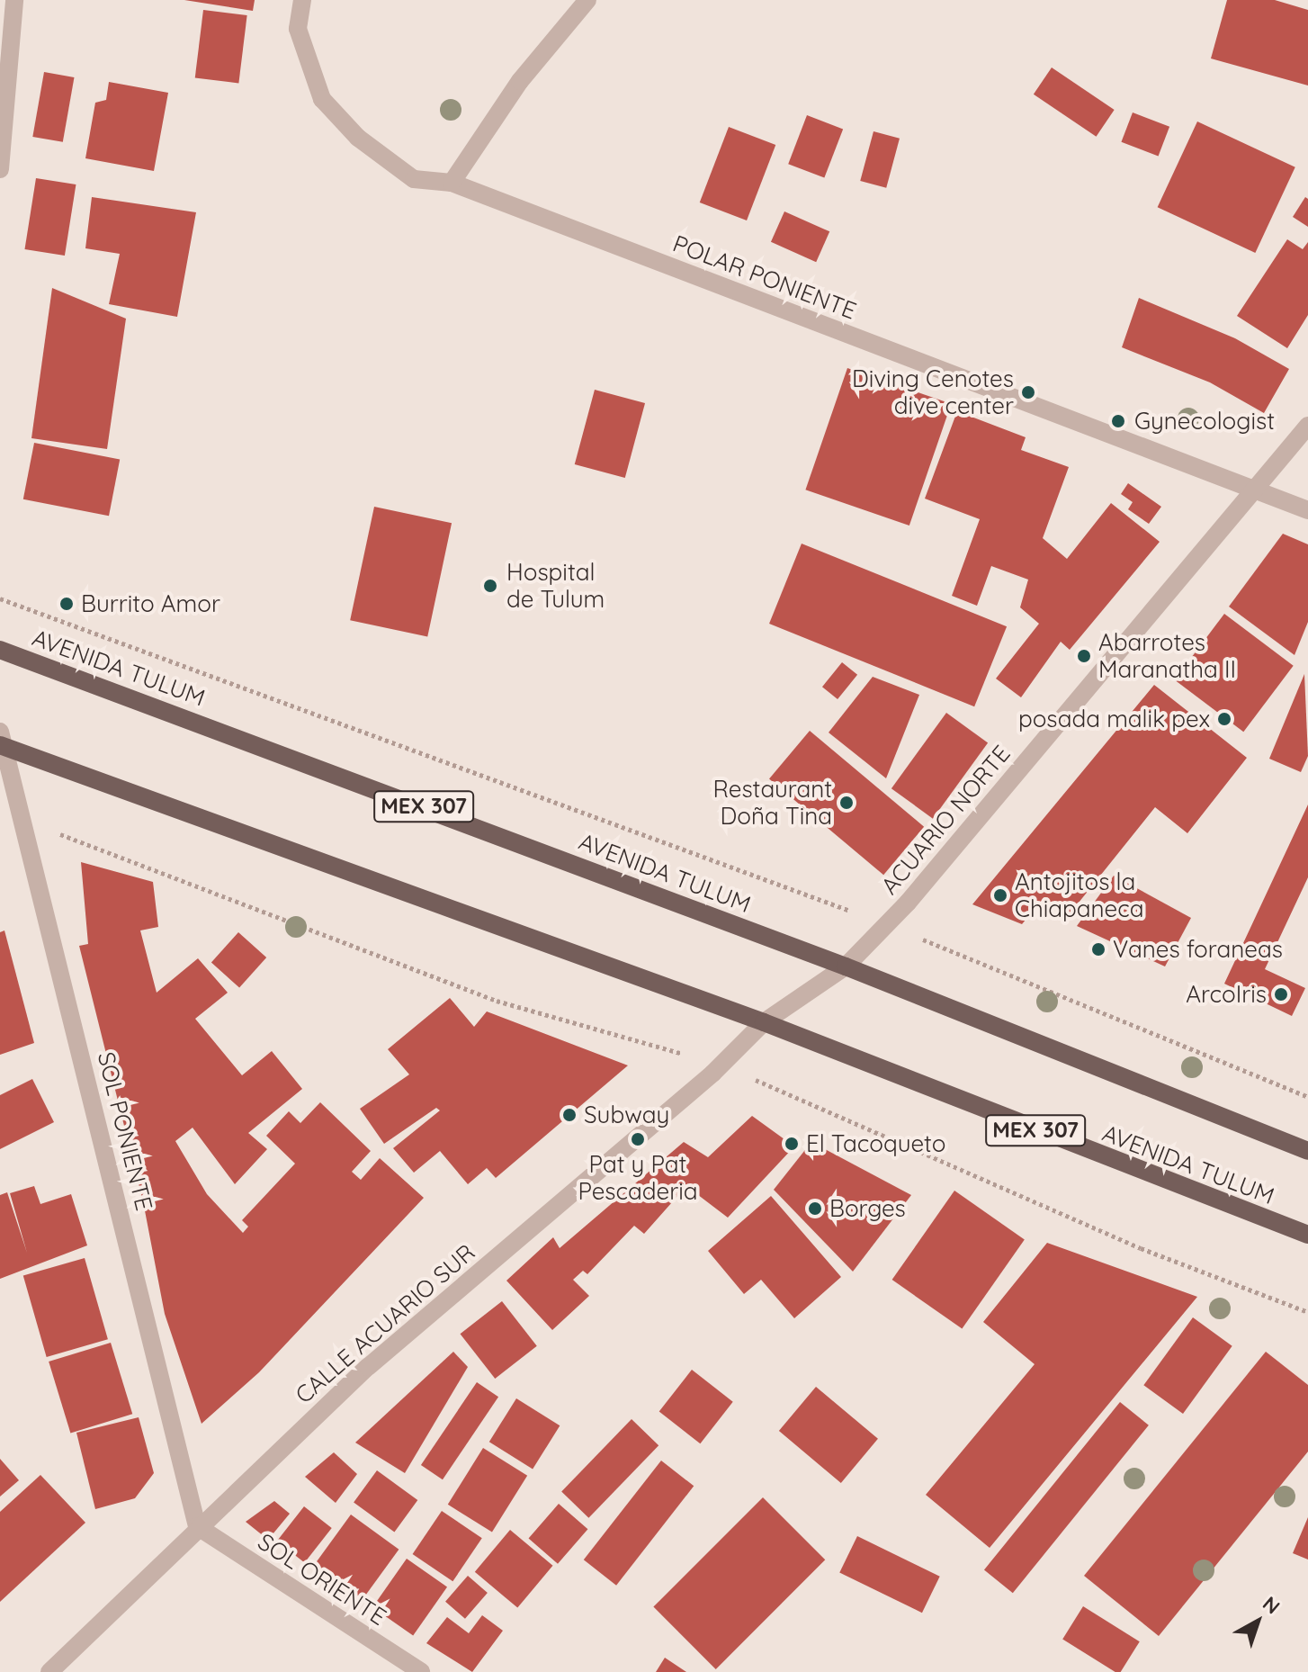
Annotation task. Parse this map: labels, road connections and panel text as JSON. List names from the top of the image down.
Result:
{
  "streets": {
    "main road": ["AVENIDA TULUM", "MEX 307"],
    "street": [
      "POLAR PONIENTE",
      "ACUARIO NORTE",
      "SOL PONIENTE",
      "CALLE ACUARIO SUR",
      "SOL ORIENTE"
    ]
  },
  "crossings": [
    ["POLAR PONIENTE", "ACUARIO NORTE"],
    ["AVENIDA TULUM", "ACUARIO NORTE"],
    ["AVENIDA TULUM", "SOL PONIENTE"],
    ["AVENIDA TULUM", "CALLE ACUARIO SUR"],
    ["ACUARIO NORTE", "CALLE ACUARIO SUR"],
    ["SOL PONIENTE", "CALLE ACUARIO SUR"],
    ["SOL PONIENTE", "SOL ORIENTE"],
    ["CALLE ACUARIO SUR", "SOL ORIENTE"]
  ],
  "places": [
    "Diving Cenotes dive center",
    "Gynecologist",
    "Hospital de Tulum",
    "Burrito Amor",
    "Abarrotes Maranatha II",
    "posada malik pex",
    "Restaurant Doña Tina",
    "Antojitos la Chiapaneca",
    "Vanes foraneas",
    "ArcoIris",
    "Subway",
    "Pat y Pat Pescaderia",
    "El Tacoqueto",
    "Borges"
  ],
  "north": "top right"
}
